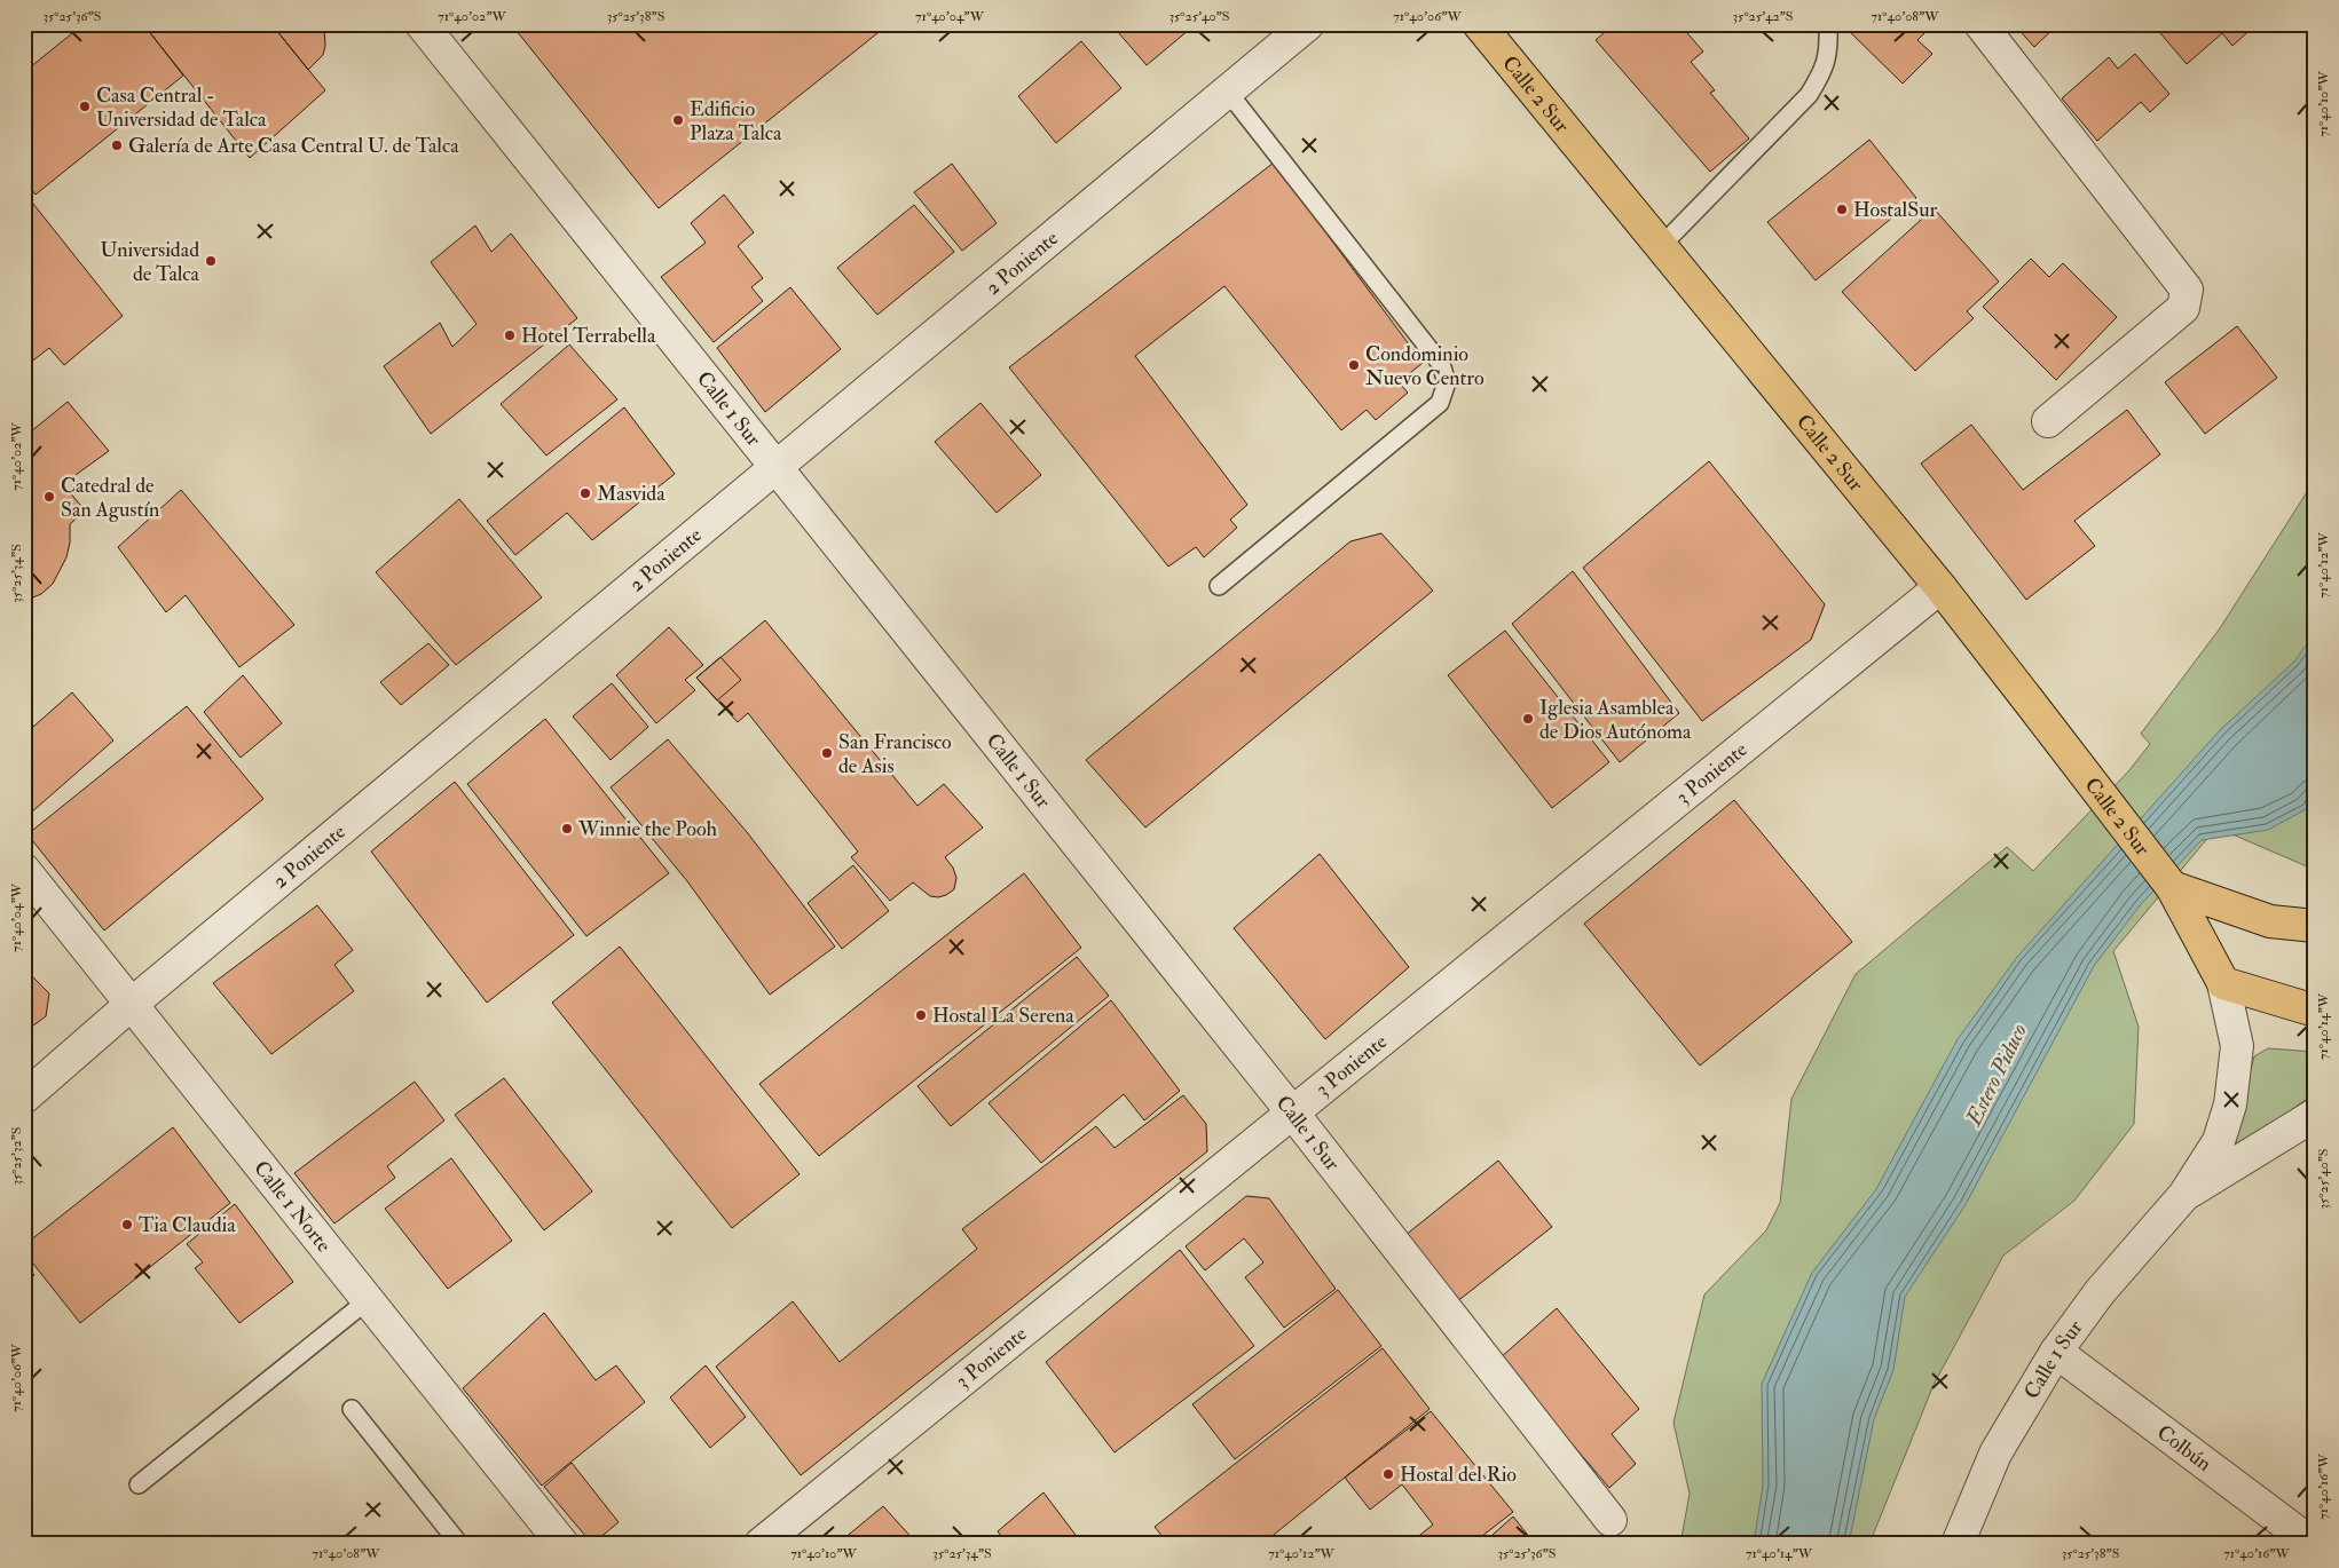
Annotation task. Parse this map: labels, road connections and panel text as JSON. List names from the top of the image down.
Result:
{
  "streets": {
    "main road": ["Calle 2 Sur"],
    "street": [
      "2 Poniente",
      "Calle 1 Sur",
      "3 Poniente",
      "Calle 1 Norte",
      "Colbún"
    ]
  },
  "crossings": [
    ["Calle 2 Sur", "Calle 1 Sur"],
    ["Calle 2 Sur", "3 Poniente"],
    ["2 Poniente", "Calle 1 Sur"],
    ["2 Poniente", "Calle 1 Norte"],
    ["Calle 1 Sur", "3 Poniente"],
    ["Calle 1 Sur", "Colbún"]
  ],
  "water": ["Estero Piduco"],
  "places": [
    "Casa Central - Universidad de Talca",
    "Edificio Plaza Talca",
    "Galería de Arte Casa Central U. de Talca",
    "HostalSur",
    "Universidad de Talca",
    "Hotel Terrabella",
    "Condominio Nuevo Centro",
    "Masvida",
    "Catedral de San Agustín",
    "Iglesia Asamblea de Dios Autónoma",
    "San Francisco de Asis",
    "Winnie the Pooh",
    "Hostal La Serena",
    "Tia Claudia",
    "Hostal del Rio"
  ],
  "coordinates": [
    "35°25'36\"S",
    "71°40'02\"W",
    "35°25'38\"S",
    "71°40'04\"W",
    "35°25'40\"S",
    "71°40'06\"W",
    "35°25'42\"S",
    "71°40'08\"W",
    "71°40'10\"W",
    "71°40'12\"W",
    "35°25'34\"S",
    "71°40'14\"W",
    "35°25'32\"S",
    "71°40'16\"W"
  ]
}
